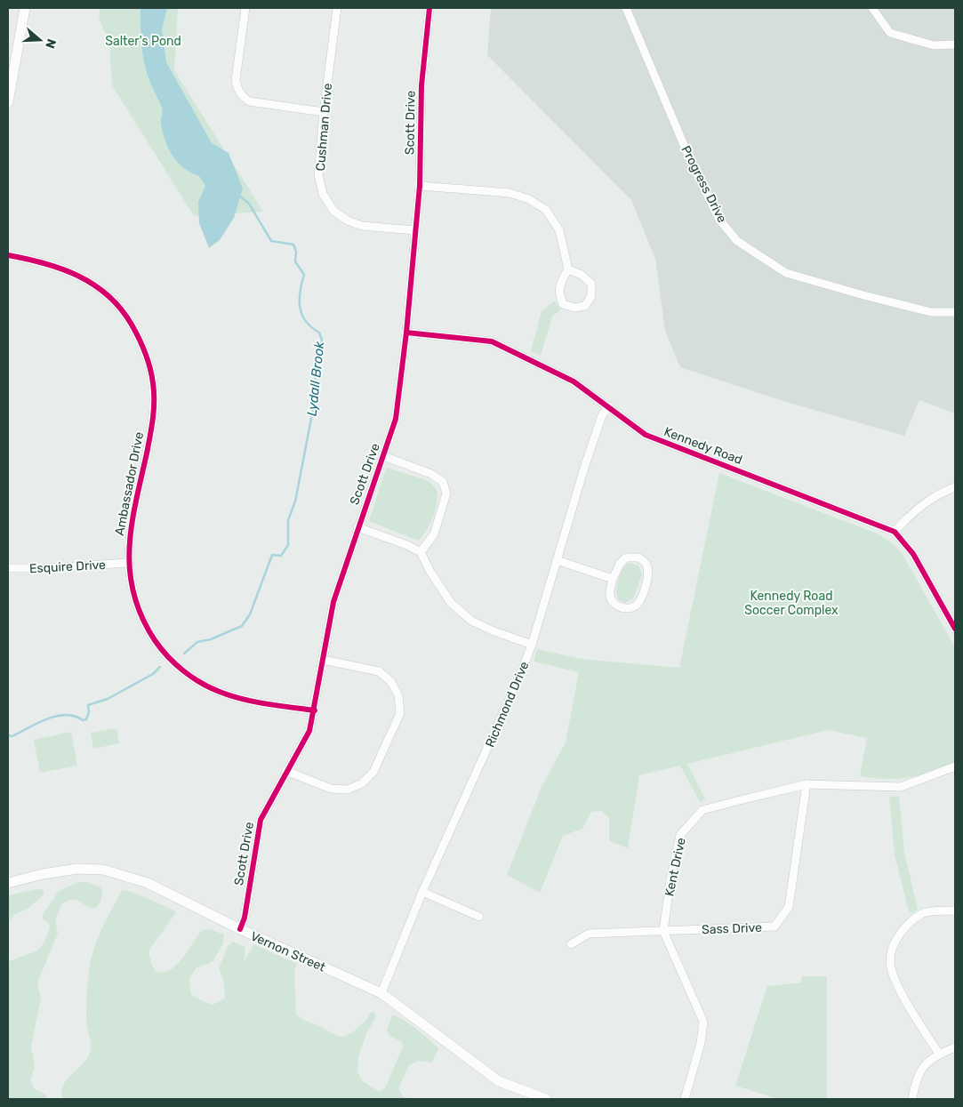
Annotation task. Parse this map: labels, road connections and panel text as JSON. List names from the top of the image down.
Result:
{
  "streets": {
    "street": [
      "Scott Drive",
      "Cushman Drive",
      "Progress Drive",
      "Kennedy Road",
      "Ambassador Drive",
      "Esquire Drive",
      "Richmond Drive",
      "Kent Drive",
      "Sass Drive",
      "Vernon Street"
    ]
  },
  "crossings": [
    ["Scott Drive", "Cushman Drive"],
    ["Scott Drive", "Kennedy Road"],
    ["Scott Drive", "Ambassador Drive"],
    ["Scott Drive", "Vernon Street"],
    ["Kennedy Road", "Richmond Drive"],
    ["Ambassador Drive", "Esquire Drive"],
    ["Richmond Drive", "Vernon Street"],
    ["Kent Drive", "Sass Drive"]
  ],
  "water": ["Lydall Brook"],
  "parks": ["Salter's Pond", "Kennedy Road Soccer Complex"],
  "north": "right"
}
